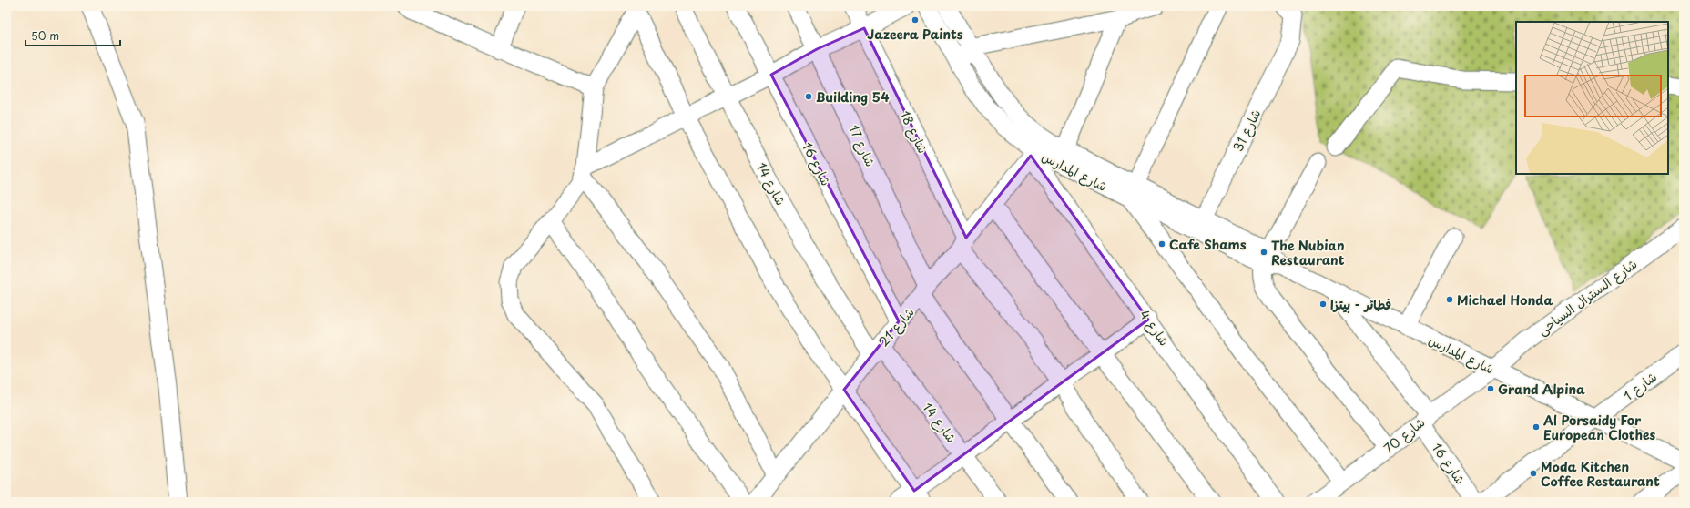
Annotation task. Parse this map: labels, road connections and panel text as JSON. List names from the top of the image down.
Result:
{
  "streets": {
    "street": [
      "شارع 31",
      "شارع 18",
      "شارع 17",
      "شارع 16",
      "شارع المدارس",
      "شارع 14",
      "شارع السنترال السياحى",
      "شارع 21",
      "شارع 4",
      "شارع 1",
      "شارع 70"
    ]
  },
  "crossings": [
    ["شارع 31", "شارع المدارس"],
    ["شارع 18", "شارع 21"],
    ["شارع 17", "شارع 21"],
    ["شارع 16", "شارع المدارس"],
    ["شارع 16", "شارع 21"],
    ["شارع 16", "شارع 70"],
    ["شارع المدارس", "شارع السنترال السياحى"],
    ["شارع المدارس", "شارع 21"],
    ["شارع المدارس", "شارع 4"],
    ["شارع المدارس", "شارع 1"],
    ["شارع المدارس", "شارع 70"],
    ["شارع 14", "شارع 21"],
    ["شارع السنترال السياحى", "شارع 70"],
    ["شارع 21", "شارع 4"]
  ],
  "places": [
    "Jazeera Paints",
    "Building 54",
    "Cafe Shams",
    "The Nubian Restaurant",
    "Michael Honda",
    "فطائر - بيتزا",
    "Grand Alpina",
    "Al Porsaidy For European Clothes",
    "Moda Kitchen Coffee Restaurant"
  ],
  "scale_bar": "50 m"
}
